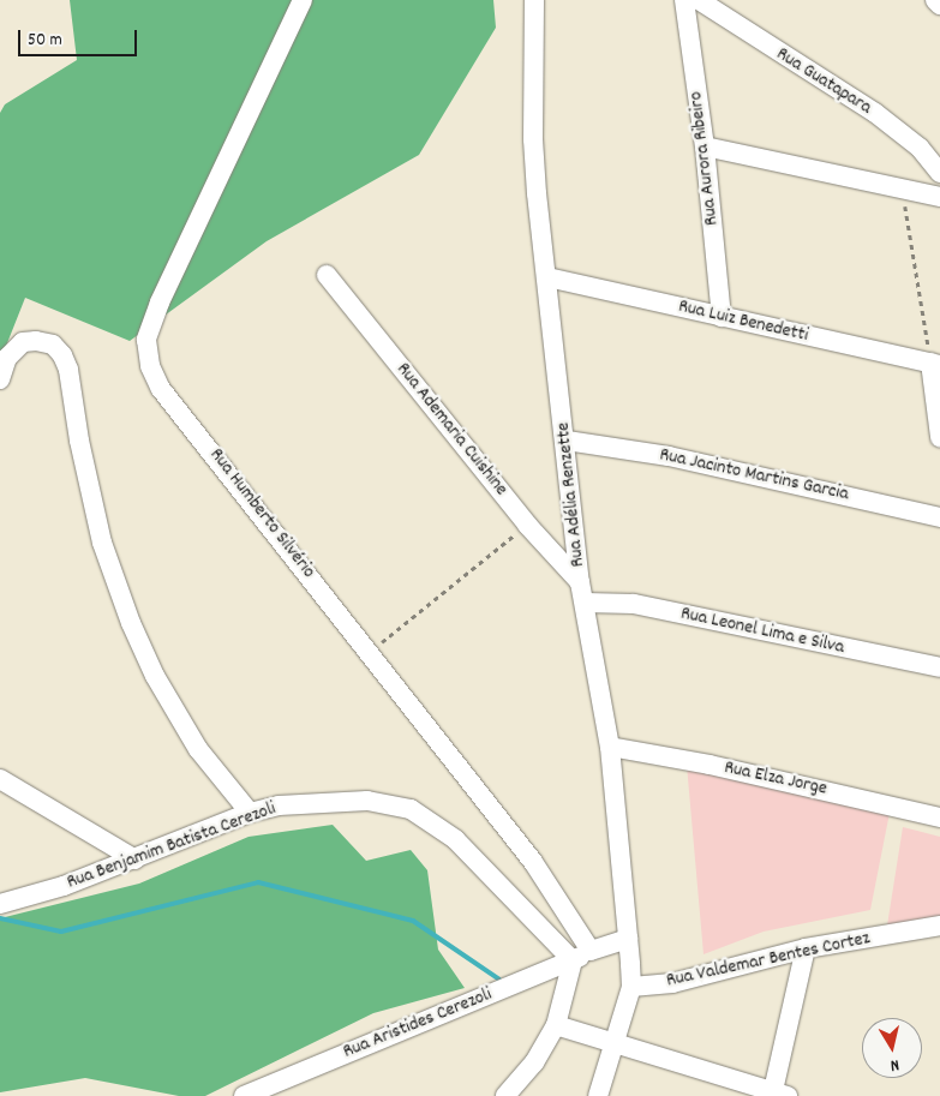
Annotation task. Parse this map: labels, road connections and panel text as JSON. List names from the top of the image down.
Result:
{
  "streets": {
    "street": [
      "Rua Guatapara",
      "Rua Aurora Ribeiro",
      "Rua Luiz Benedetti",
      "Rua Ademaria Cuishine",
      "Rua Jacinto Martins Garcia",
      "Rua Adélia Renzette",
      "Rua Humberto Silvério",
      "Rua Leonel Lima e Silva",
      "Rua Elza Jorge",
      "Rua Benjamim Batista Cerezoli",
      "Rua Valdemar Bentes Cortez",
      "Rua Aristides Cerezoli"
    ]
  },
  "crossings": [
    ["Rua Aurora Ribeiro", "Rua Luiz Benedetti"],
    ["Rua Luiz Benedetti", "Rua Adélia Renzette"],
    ["Rua Ademaria Cuishine", "Rua Adélia Renzette"],
    ["Rua Jacinto Martins Garcia", "Rua Adélia Renzette"],
    ["Rua Adélia Renzette", "Rua Leonel Lima e Silva"],
    ["Rua Adélia Renzette", "Rua Elza Jorge"],
    ["Rua Adélia Renzette", "Rua Valdemar Bentes Cortez"],
    ["Rua Humberto Silvério", "Rua Aristides Cerezoli"],
    ["Rua Benjamim Batista Cerezoli", "Rua Aristides Cerezoli"]
  ],
  "scale_bar": "50 m",
  "north": "bottom"
}
